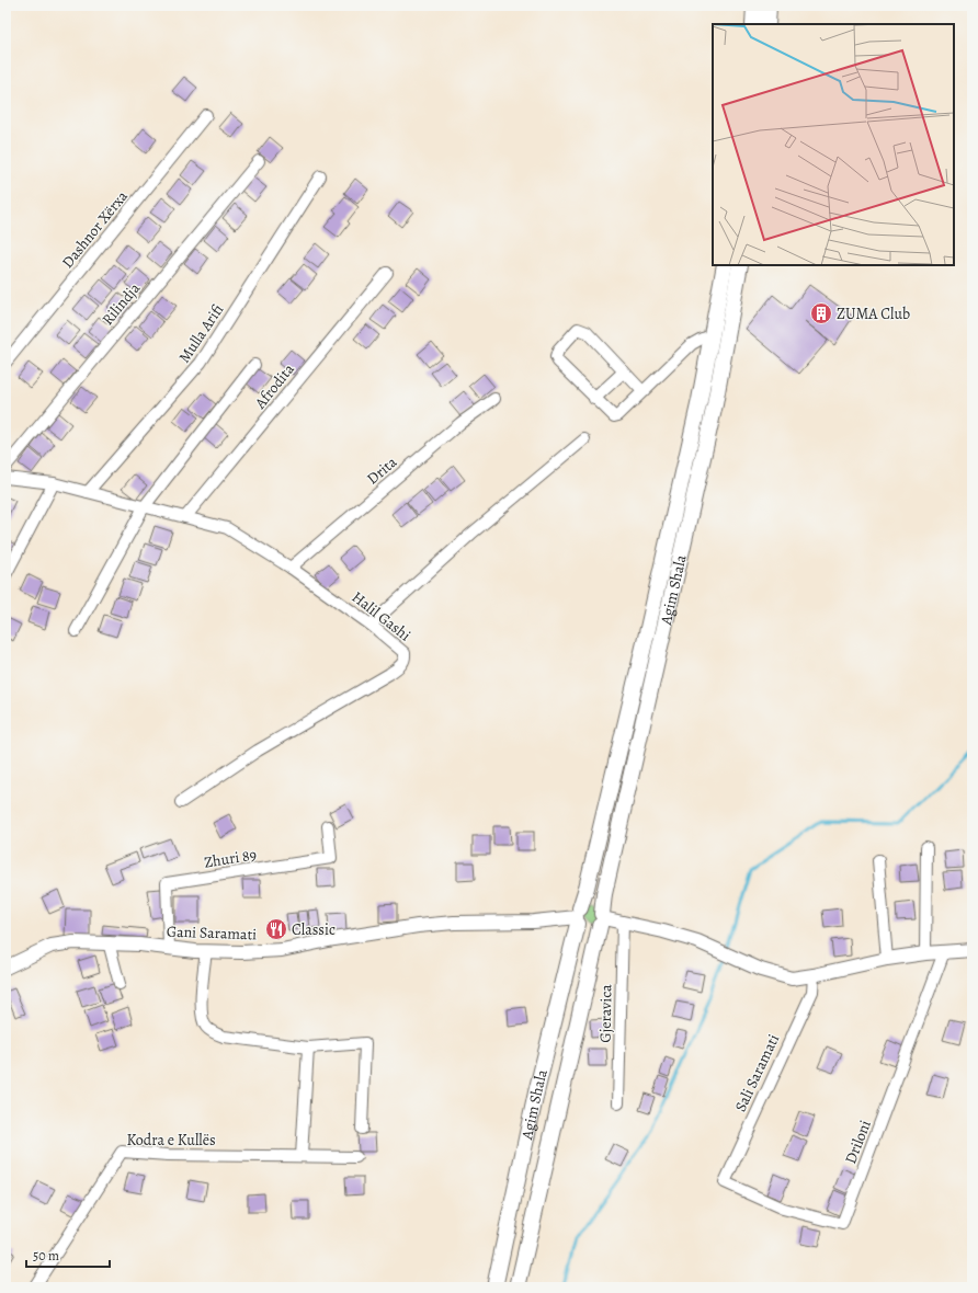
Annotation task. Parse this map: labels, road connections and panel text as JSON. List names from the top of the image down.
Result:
{
  "streets": {
    "main road": ["Agim Shala"],
    "street": [
      "Dashnor Xërxa",
      "Rilindja",
      "Mulla Arifi",
      "Afrodita",
      "Drita",
      "Halil Gashi",
      "Zhuri 89",
      "Gani Saramati",
      "Gjeravica",
      "Sali Saramati",
      "Kodra e Kullës",
      "Driloni"
    ]
  },
  "crossings": [
    ["Mulla Arifi", "Halil Gashi"],
    ["Afrodita", "Halil Gashi"],
    ["Drita", "Halil Gashi"],
    ["Agim Shala", "Gani Saramati"],
    ["Zhuri 89", "Gani Saramati"],
    ["Sali Saramati", "Driloni"]
  ],
  "places": {
    "building": ["ZUMA Club"],
    "restaurant": ["Classic"]
  },
  "scale_bar": "50 m"
}
